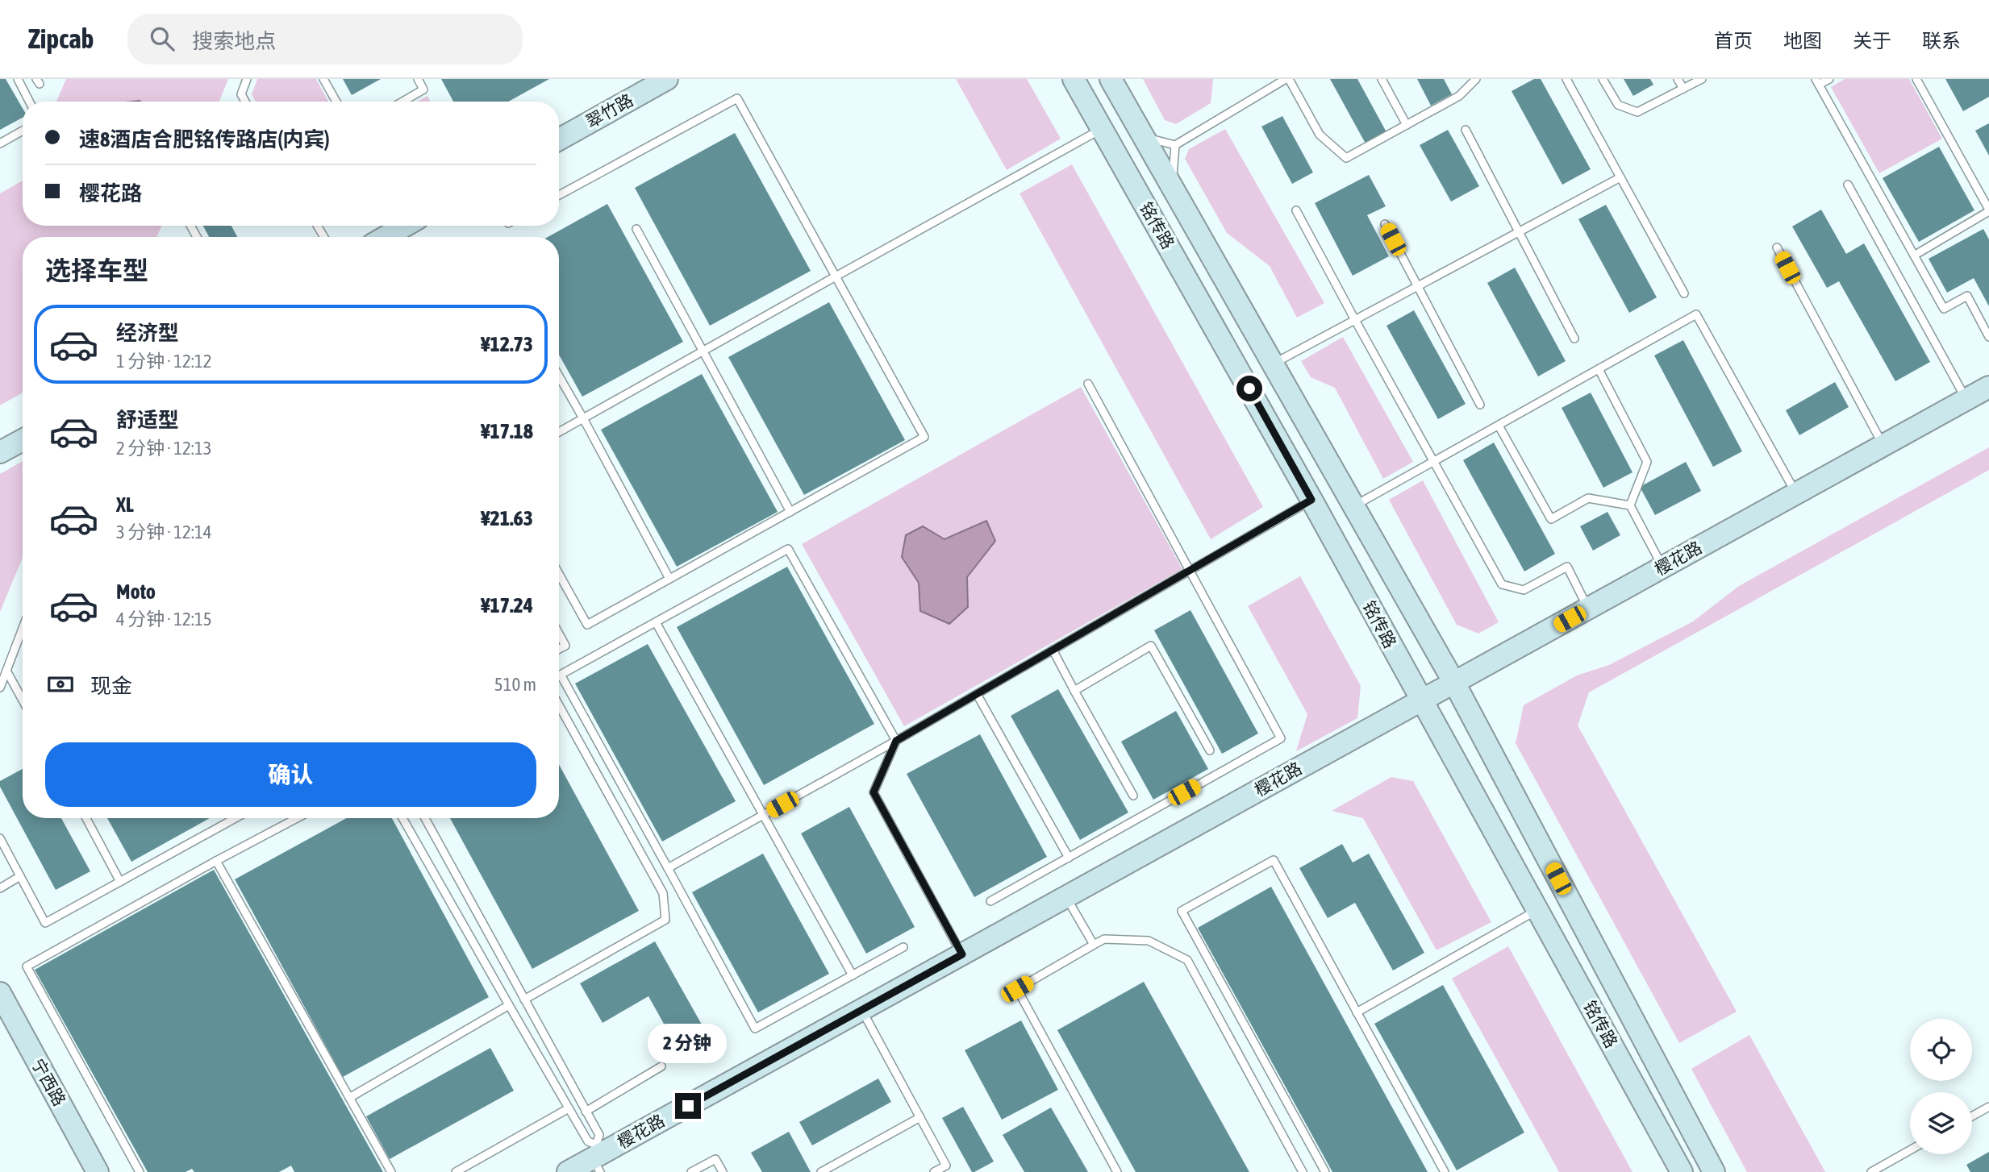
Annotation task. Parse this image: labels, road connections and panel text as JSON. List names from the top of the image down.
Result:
{
  "streets": {
    "main road": [
      "翠竹路",
      "铭传路",
      "樱花路",
      "宁西路"
    ]
  },
  "crossings": [
    ["铭传路", "樱花路"]
  ],
  "page": {
    "header": "Zipcab",
    "search": "搜索地点",
    "nav": [
      "首页",
      "地图",
      "关于",
      "联系"
    ],
    "banner": ["速8酒店合肥铭传路店(内宾)", "樱花路"],
    "heading": "选择车型",
    "list": [
      {
        "name": "经济型",
        "note": "1 分钟 · 12:12",
        "value": "¥12.73"
      },
      {
        "name": "舒适型",
        "note": "2 分钟 · 12:13",
        "value": "¥17.18"
      },
      {
        "name": "XL",
        "note": "3 分钟 · 12:14",
        "value": "¥21.63"
      },
      {
        "name": "Moto",
        "note": "4 分钟 · 12:15",
        "value": "¥17.24"
      }
    ],
    "pay": ["现金", "510 m"],
    "buttons": "确认",
    "bubble": "2 分钟"
  }
}
